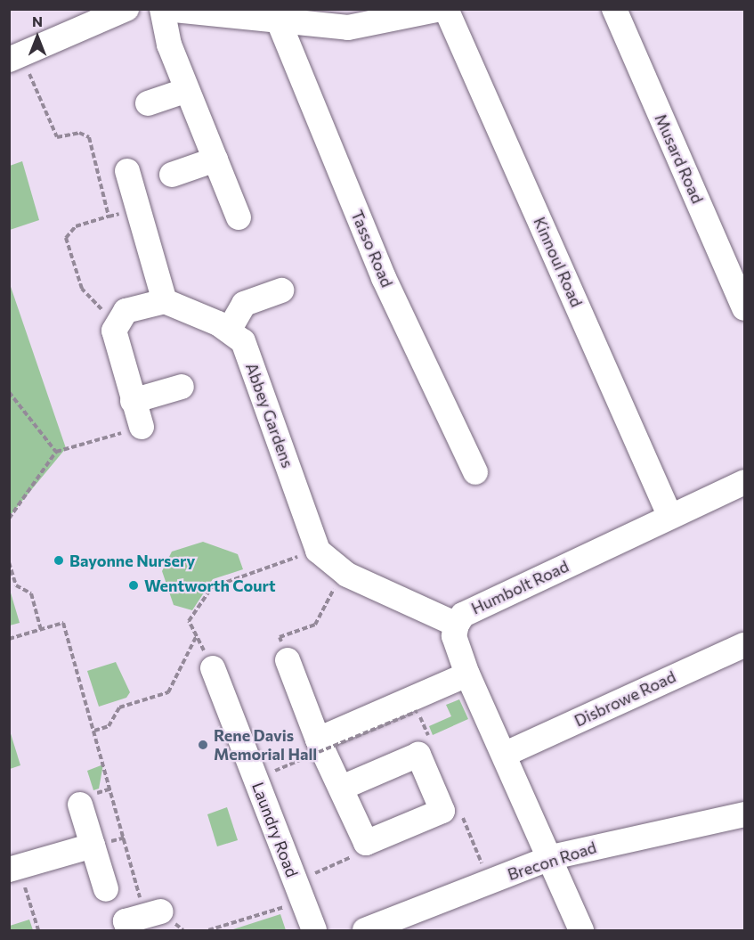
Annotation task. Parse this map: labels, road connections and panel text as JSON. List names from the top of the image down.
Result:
{
  "streets": {
    "street": [
      "Musard Road",
      "Tasso Road",
      "Kinnoul Road",
      "Abbey Gardens",
      "Humbolt Road",
      "Disbrowe Road",
      "Laundry Road",
      "Brecon Road"
    ]
  },
  "crossings": [
    ["Kinnoul Road", "Humbolt Road"],
    ["Abbey Gardens", "Humbolt Road"],
    ["Humbolt Road", "Disbrowe Road"],
    ["Humbolt Road", "Brecon Road"]
  ],
  "places": ["Bayonne Nursery", "Wentworth Court", "Rene Davis Memorial Hall"],
  "north": "top"
}
